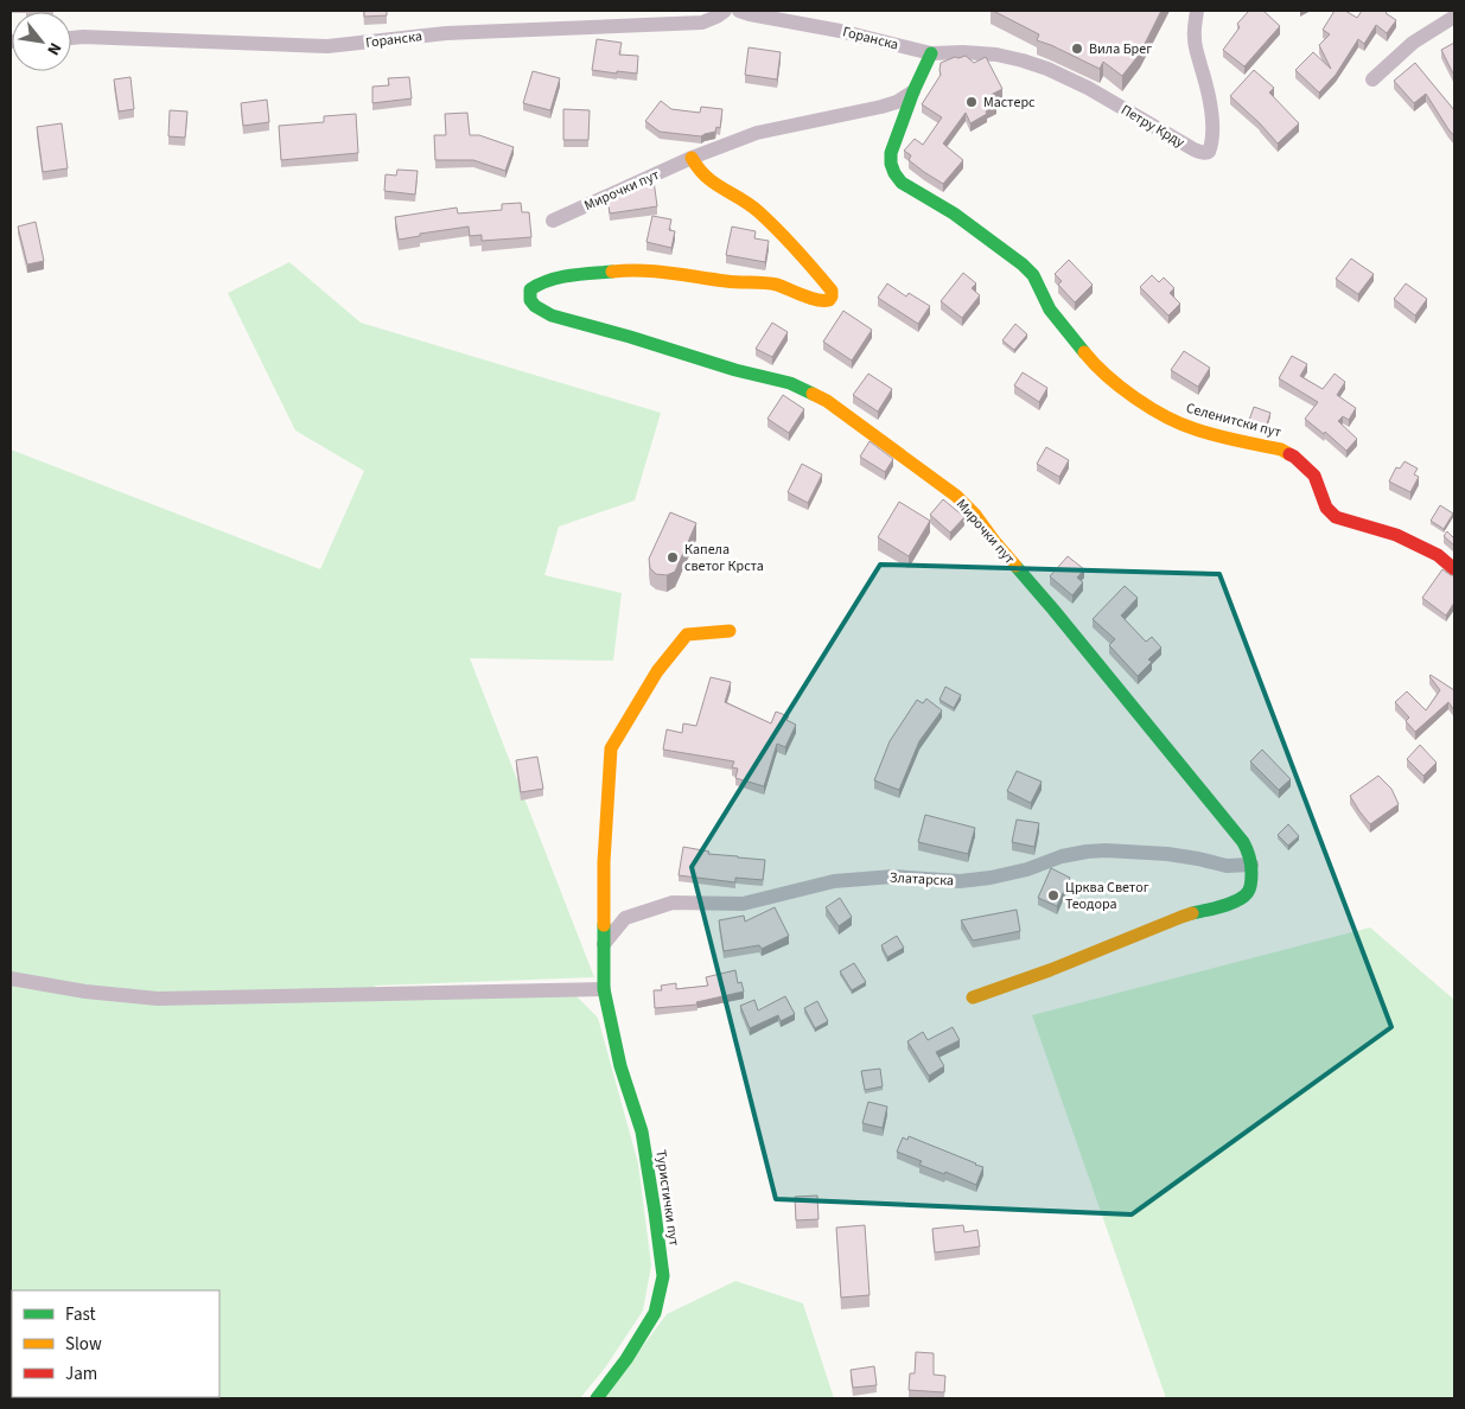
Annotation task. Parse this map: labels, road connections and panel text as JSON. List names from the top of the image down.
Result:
{
  "streets": {
    "street": [
      "Горанска",
      "Петру Крду",
      "Мирочки пут",
      "Селенитски пут",
      "Златарска",
      "Туристички пут"
    ]
  },
  "crossings": [
    ["Горанска", "Петру Крду"],
    ["Горанска", "Селенитски пут"],
    ["Мирочки пут", "Селенитски пут"],
    ["Мирочки пут", "Златарска"],
    ["Златарска", "Туристички пут"]
  ],
  "places": [
    "Вила Брег",
    "Мастерс",
    "Капела светог Крста",
    "Црква Светог Теодора"
  ],
  "legend": ["Fast", "Slow", "Jam"],
  "north": "bottom right"
}
